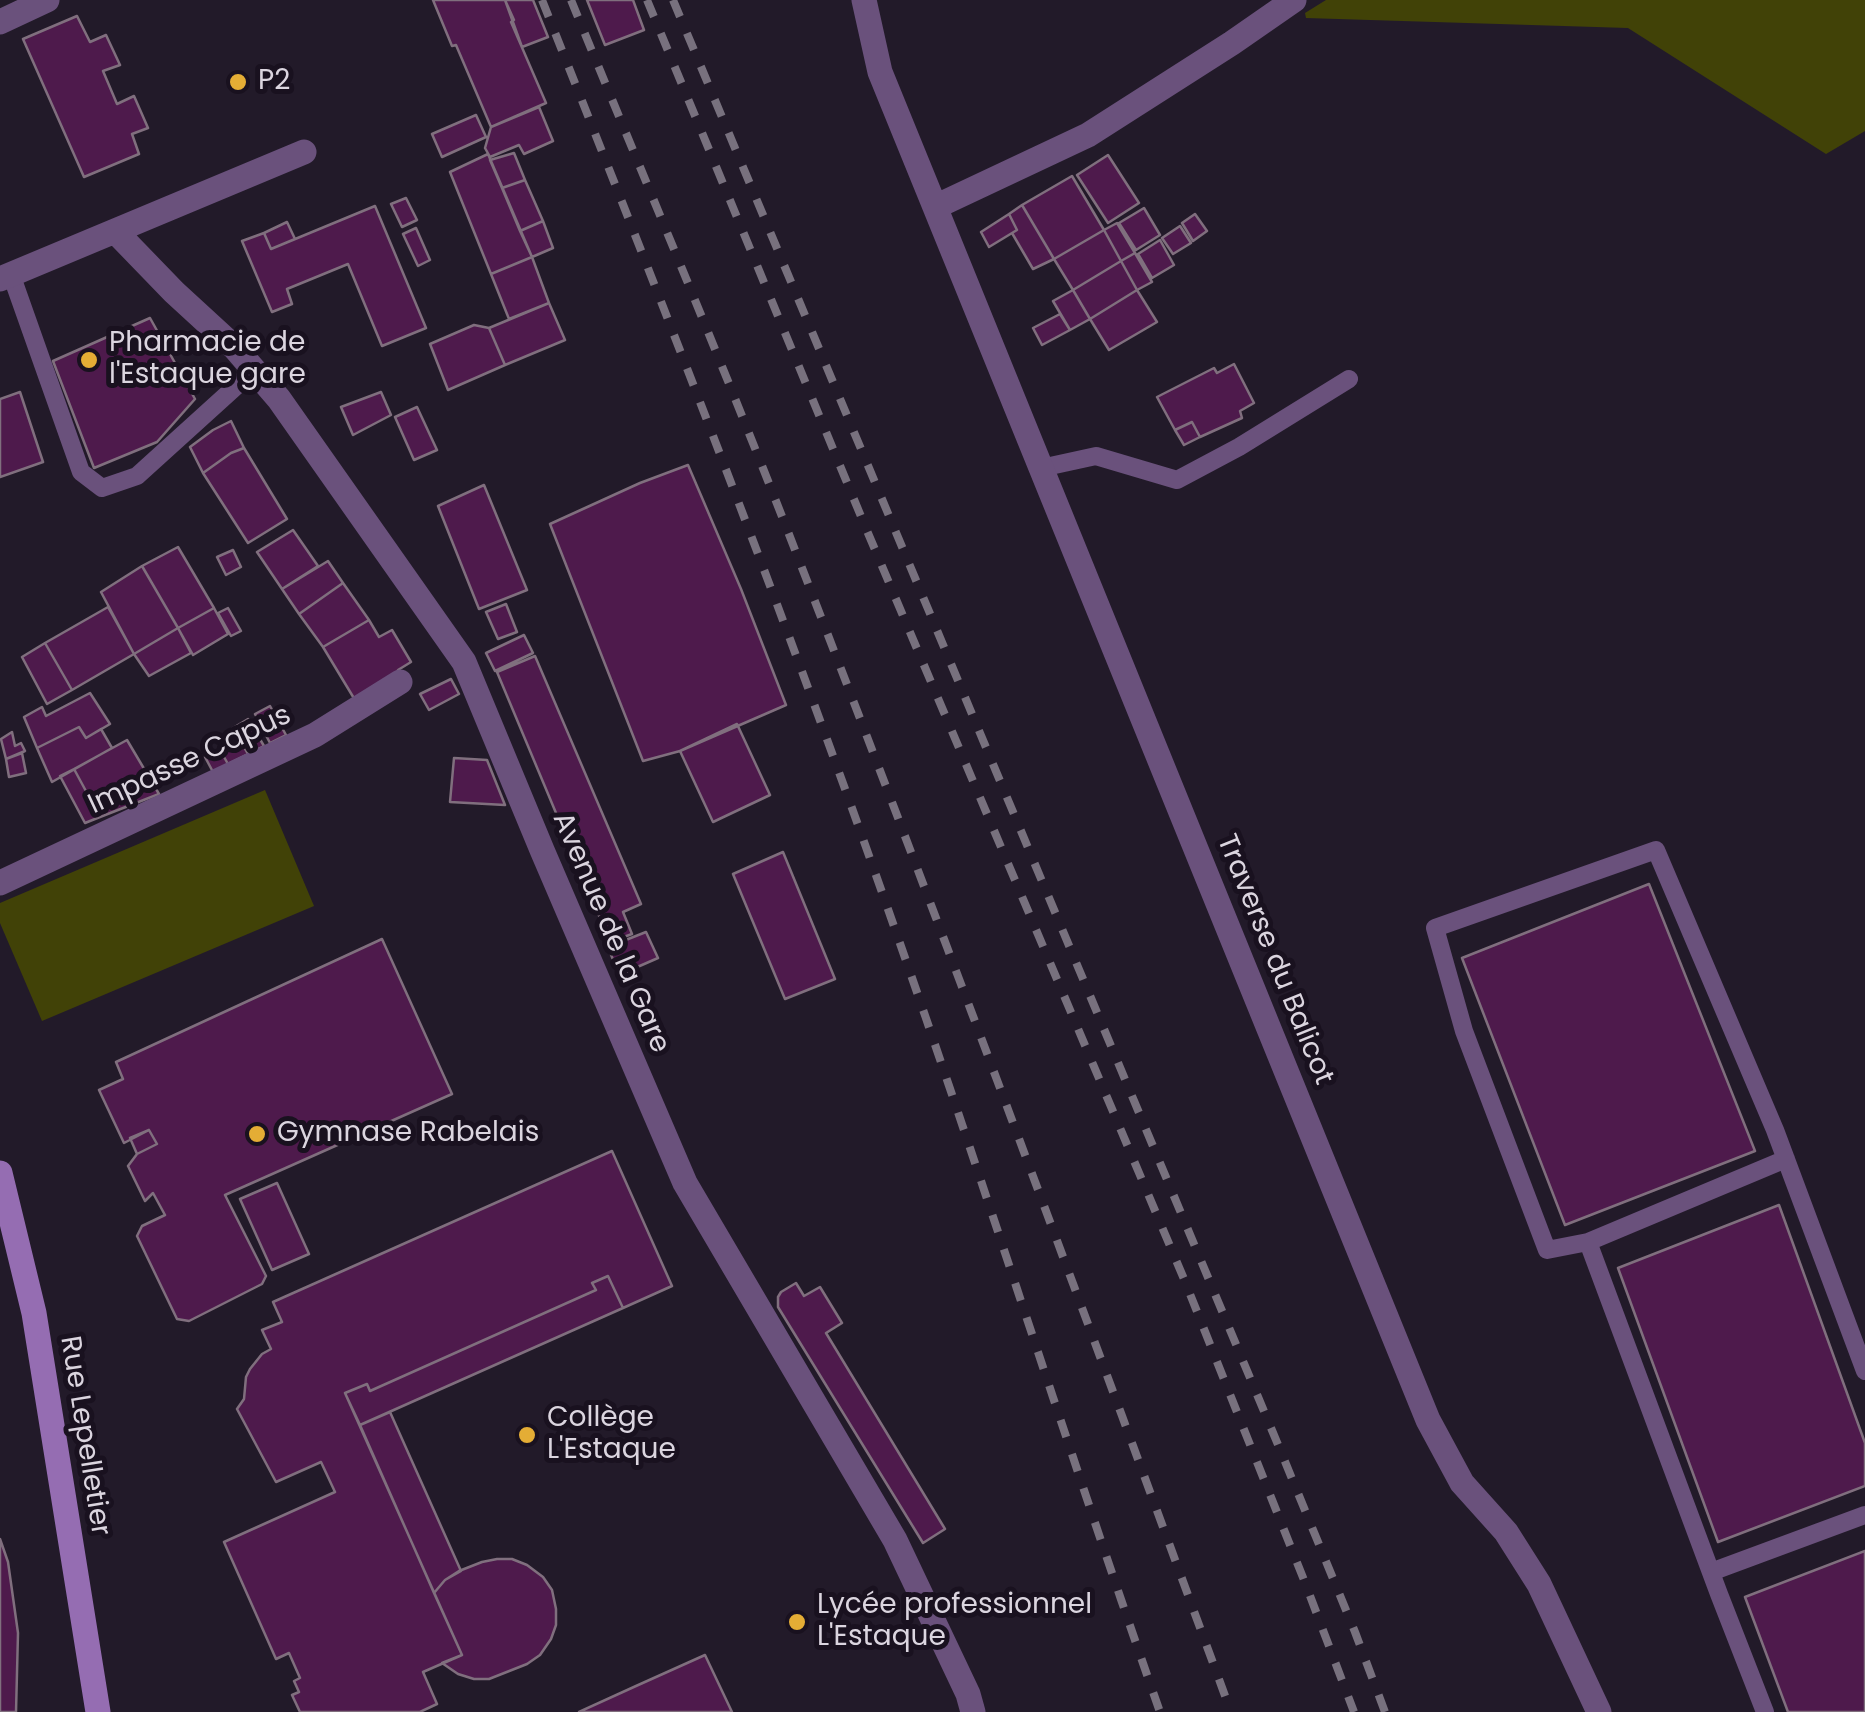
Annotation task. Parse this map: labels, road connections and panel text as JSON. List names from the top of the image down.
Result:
{
  "streets": {
    "street": [
      "Impasse Capus",
      "Avenue de la Gare",
      "Traverse du Balicot",
      "Rue Lepelletier"
    ]
  },
  "places": [
    "P2",
    "Pharmacie de l'Estaque gare",
    "Gymnase Rabelais",
    "Collège L'Estaque",
    "Lycée professionnel L'Estaque"
  ]
}
